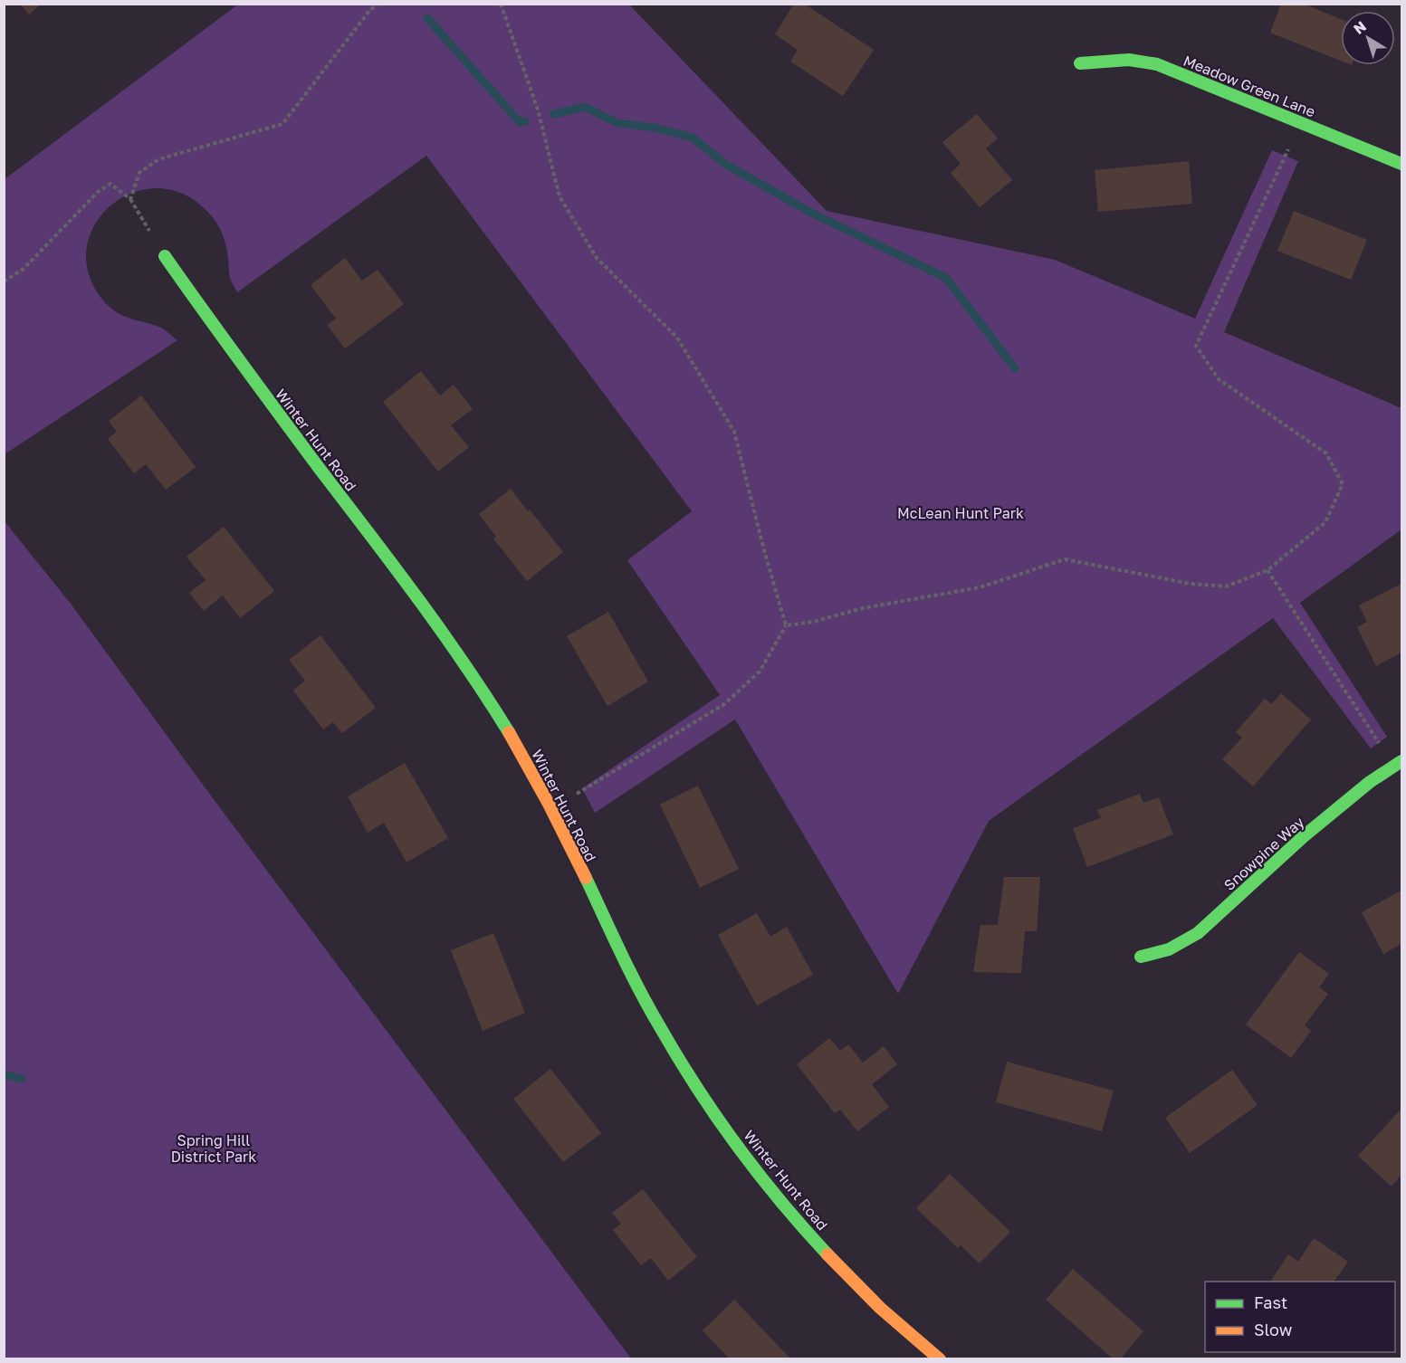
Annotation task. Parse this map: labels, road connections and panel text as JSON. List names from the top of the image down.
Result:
{
  "streets": {
    "street": ["Meadow Green Lane", "Winter Hunt Road", "Snowpine Way"]
  },
  "parks": ["McLean Hunt Park", "Spring Hill District Park"],
  "legend": ["Fast", "Slow"],
  "north": "top left"
}
